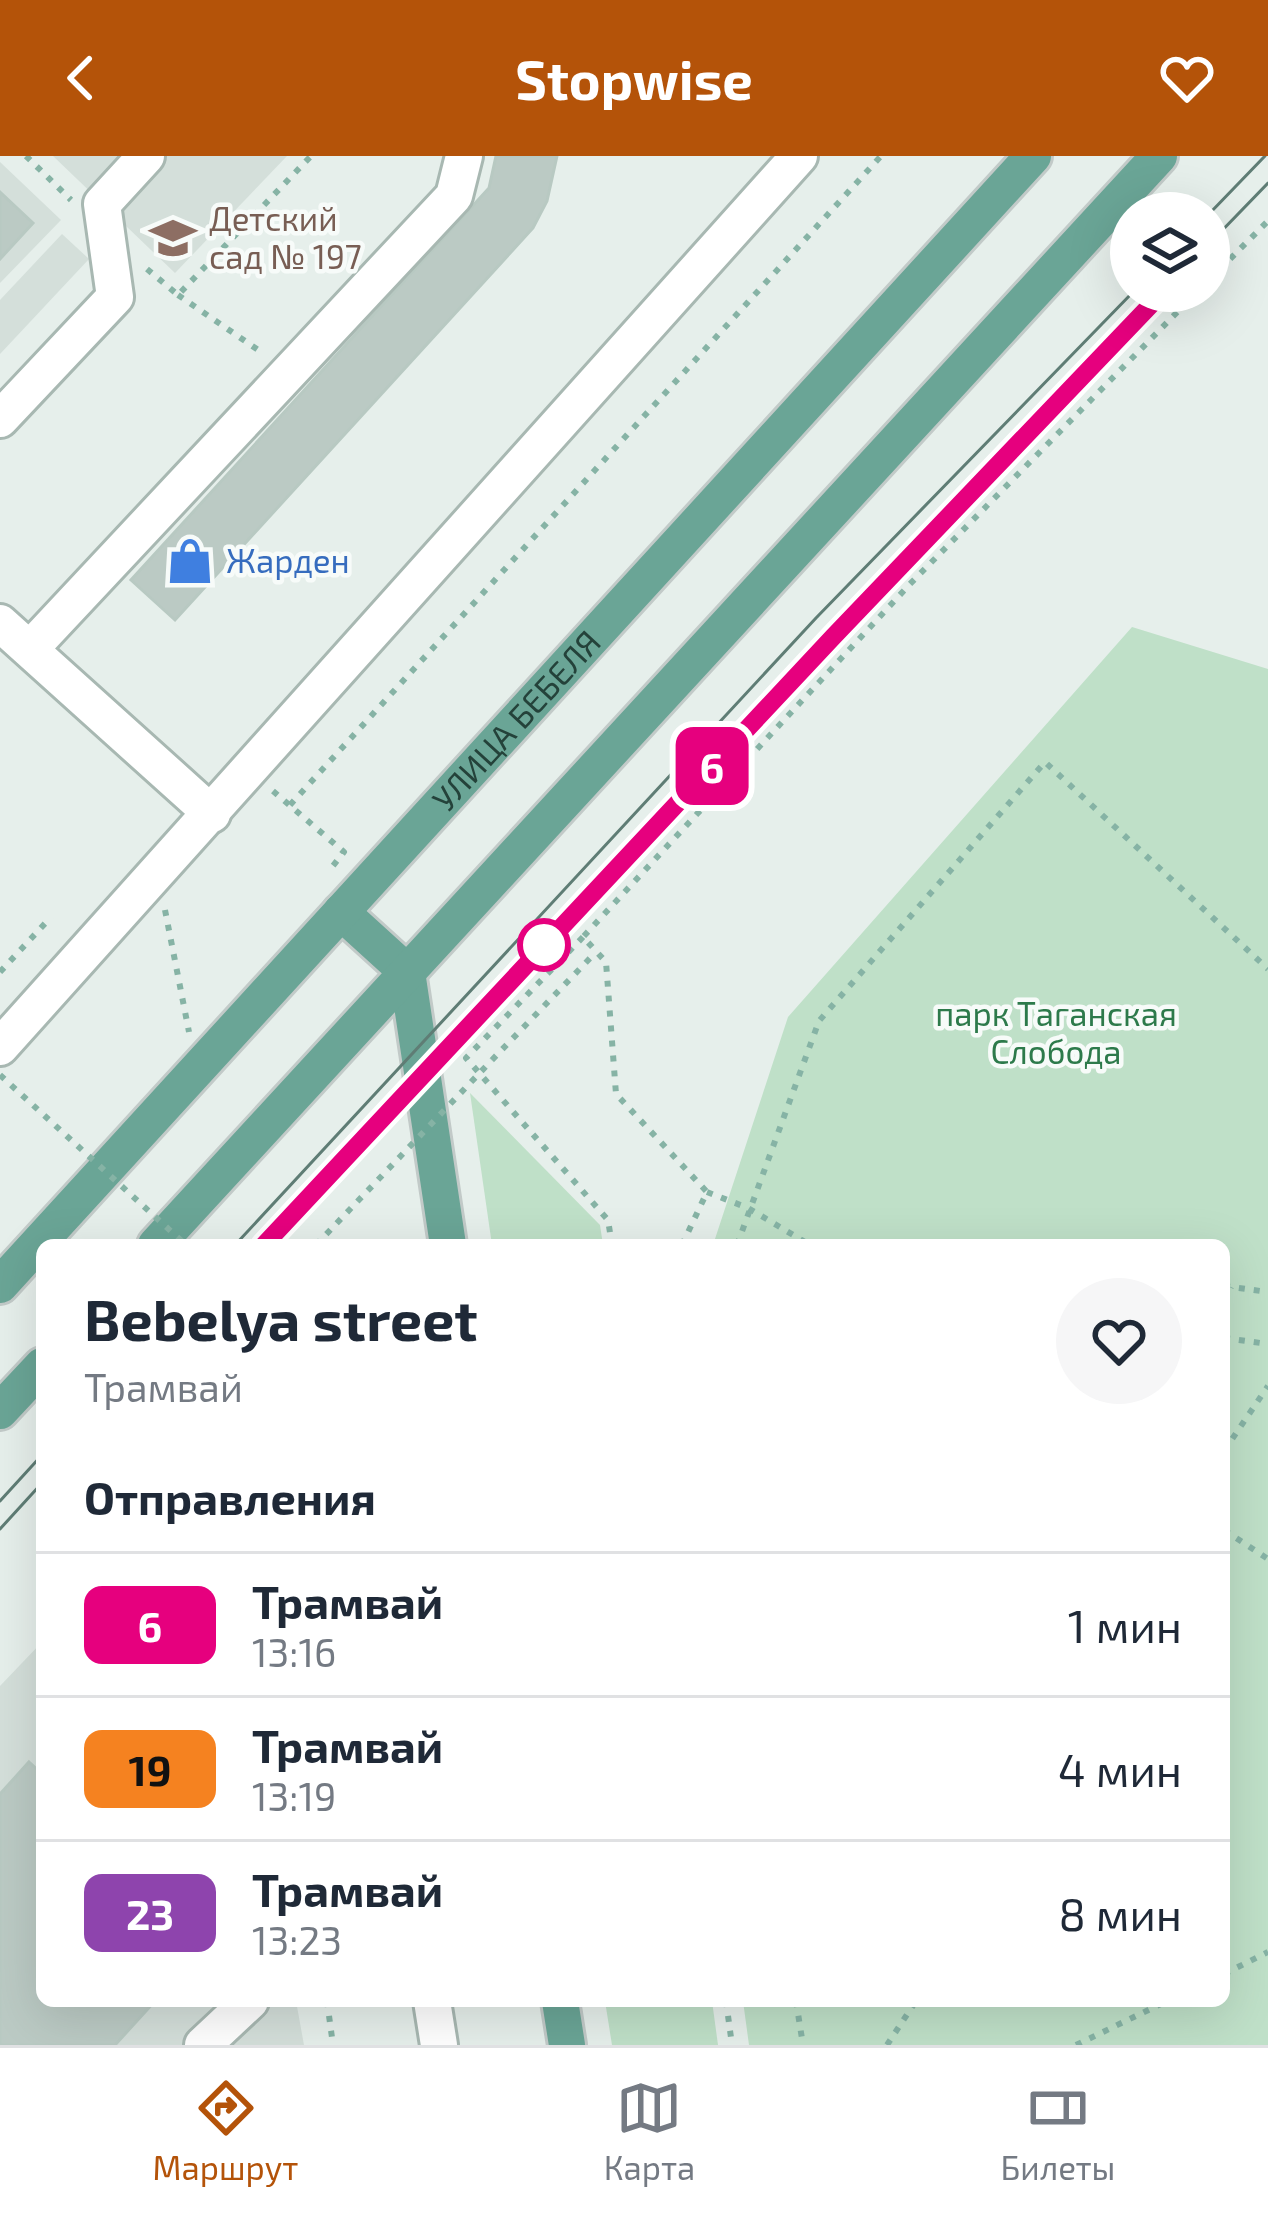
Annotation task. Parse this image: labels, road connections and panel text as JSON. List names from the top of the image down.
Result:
{
  "streets": {
    "main road": ["УЛИЦА БЕБЕЛЯ"]
  },
  "parks": ["парк Таганская Слобода"],
  "places": {
    "school or university": ["Детский сад № 197"],
    "shop": ["Жарден"]
  },
  "lines": ["tram line 6"],
  "page": {
    "header": "Stopwise",
    "on_map": "6",
    "heading": [
      ["Bebelya street", "Трамвай"],
      "Отправления"
    ],
    "list": [
      {
        "mark": "6",
        "name": "Трамвай",
        "note": "13:16",
        "value": "1 мин"
      },
      {
        "mark": "19",
        "name": "Трамвай",
        "note": "13:19",
        "value": "4 мин"
      },
      {
        "mark": "23",
        "name": "Трамвай",
        "note": "13:23",
        "value": "8 мин"
      }
    ],
    "tabs": ["Маршрут", "Карта", "Билеты"]
  }
}
